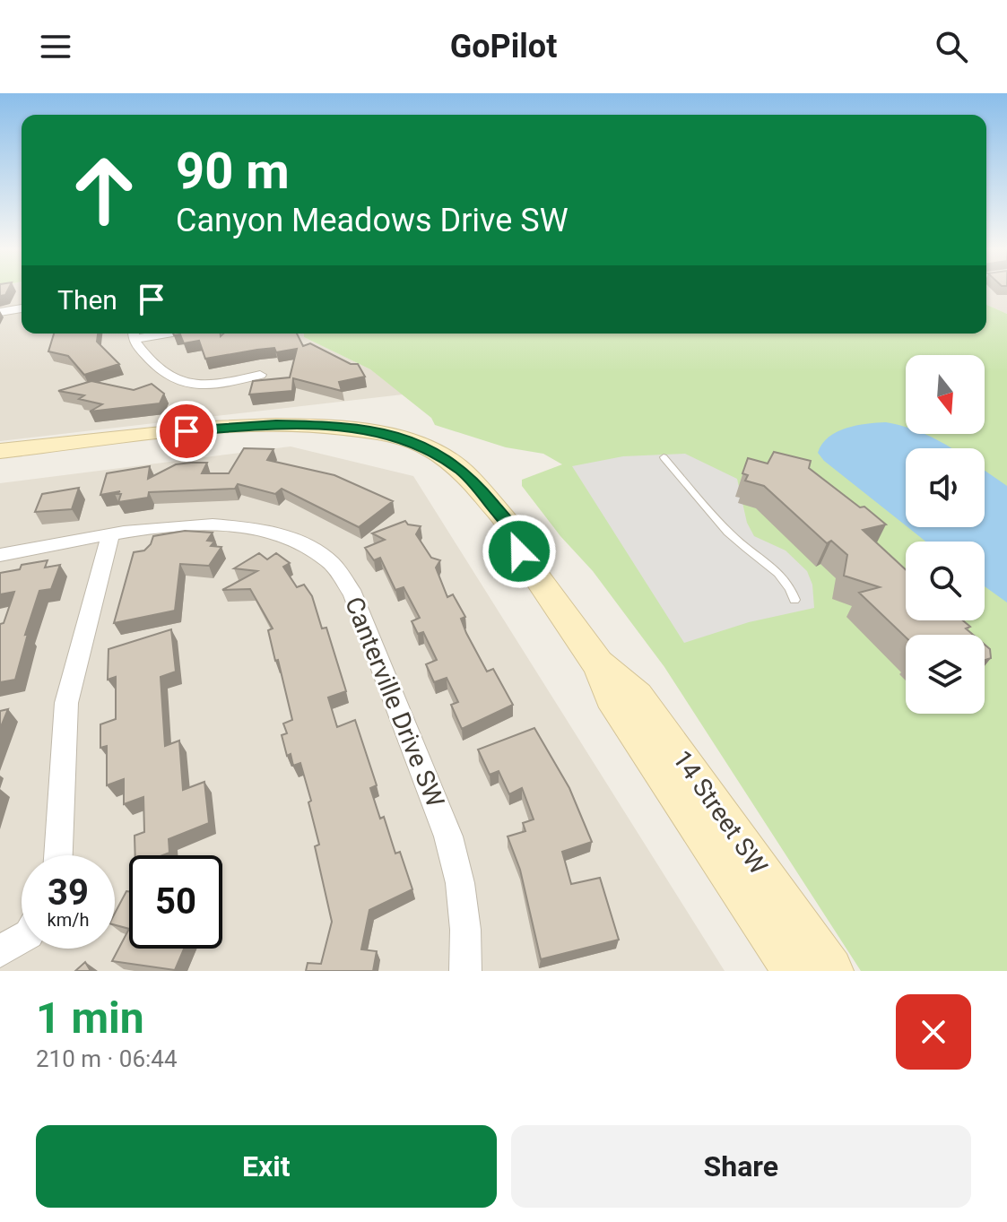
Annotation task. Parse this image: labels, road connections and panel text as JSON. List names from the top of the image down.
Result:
{
  "streets": {
    "main road": ["14 Street SW"],
    "street": ["Canterville Drive SW"]
  },
  "north": "bottom",
  "page": {
    "header": "GoPilot",
    "turn": ["90 m", "Canyon Meadows Drive SW"],
    "then": "Then",
    "speed": "39 km/h",
    "limit": "50",
    "heading": ["1 min", "210 m · 06:44"],
    "buttons": ["Exit", "Share"]
  }
}
